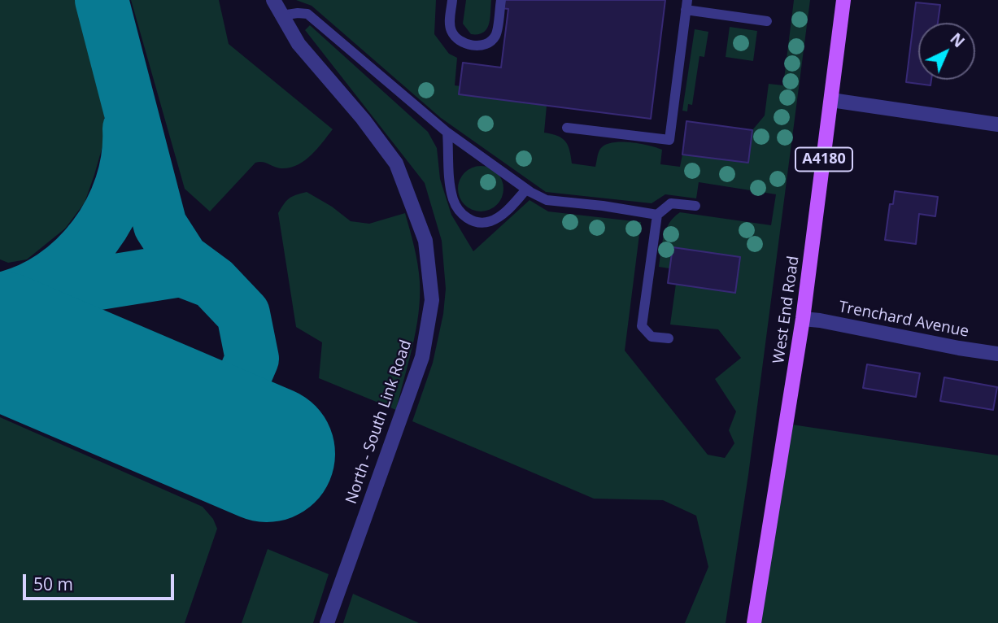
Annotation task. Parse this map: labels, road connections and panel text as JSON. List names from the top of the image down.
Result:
{
  "streets": {
    "main road": ["A4180", "West End Road"],
    "street": ["Trenchard Avenue", "North - South Link Road"]
  },
  "crossings": [
    ["West End Road", "Trenchard Avenue"]
  ],
  "scale_bar": "50 m",
  "north": "top right"
}
